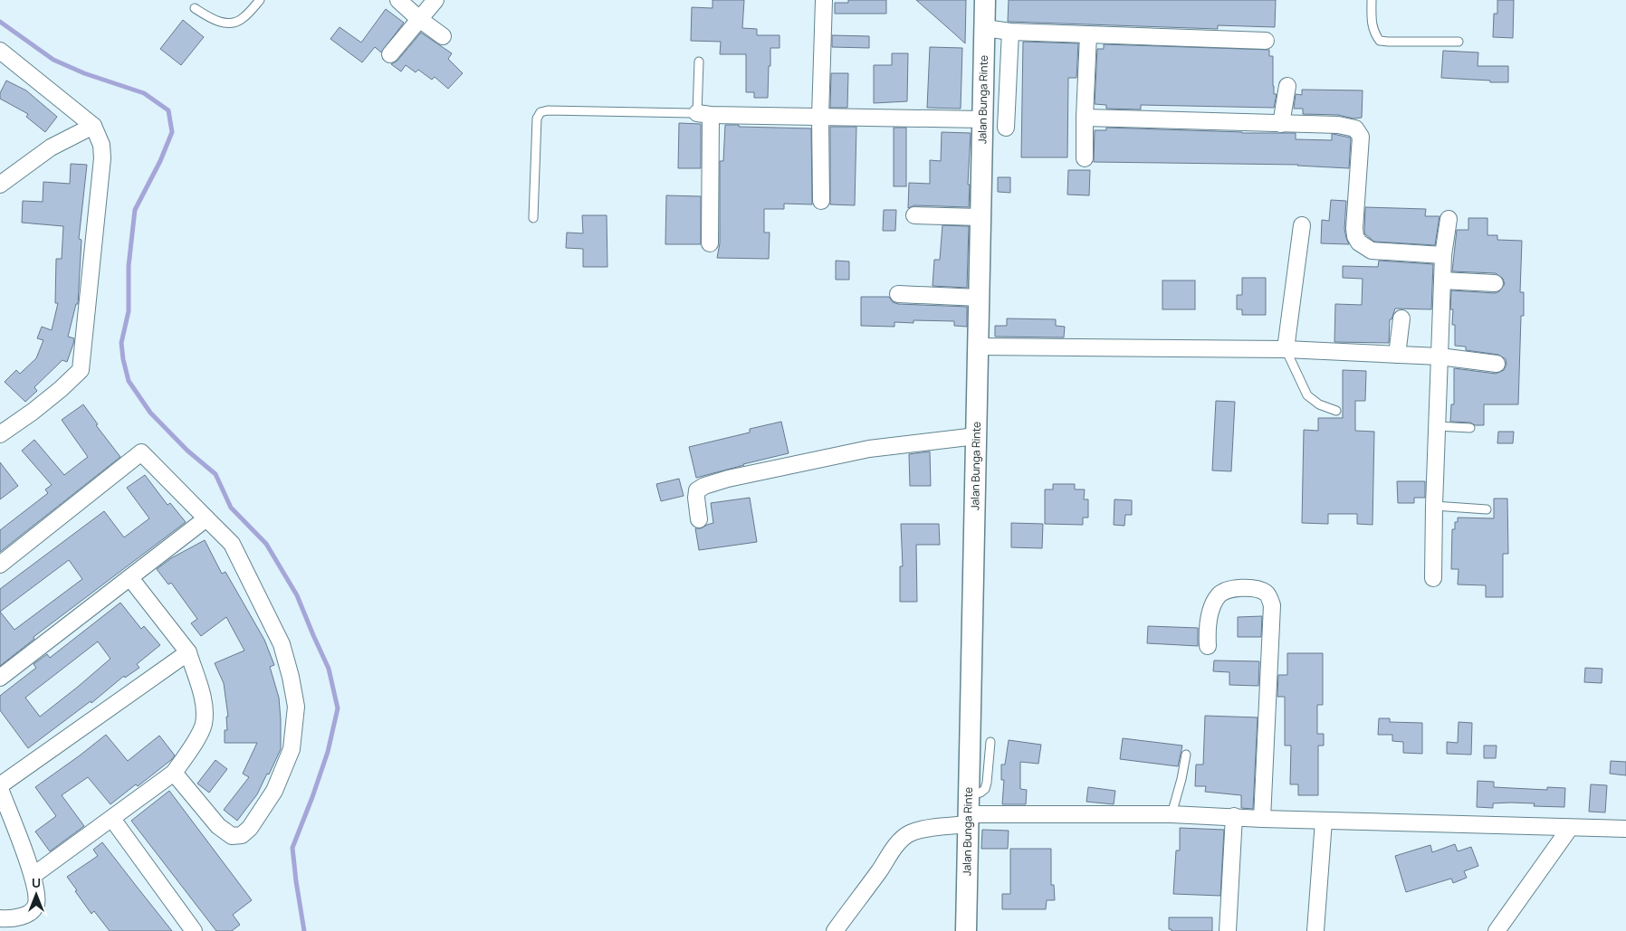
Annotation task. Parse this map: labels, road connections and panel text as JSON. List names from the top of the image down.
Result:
{
  "streets": {
    "street": ["Jalan Bunga Rinte"]
  },
  "north": "top"
}
